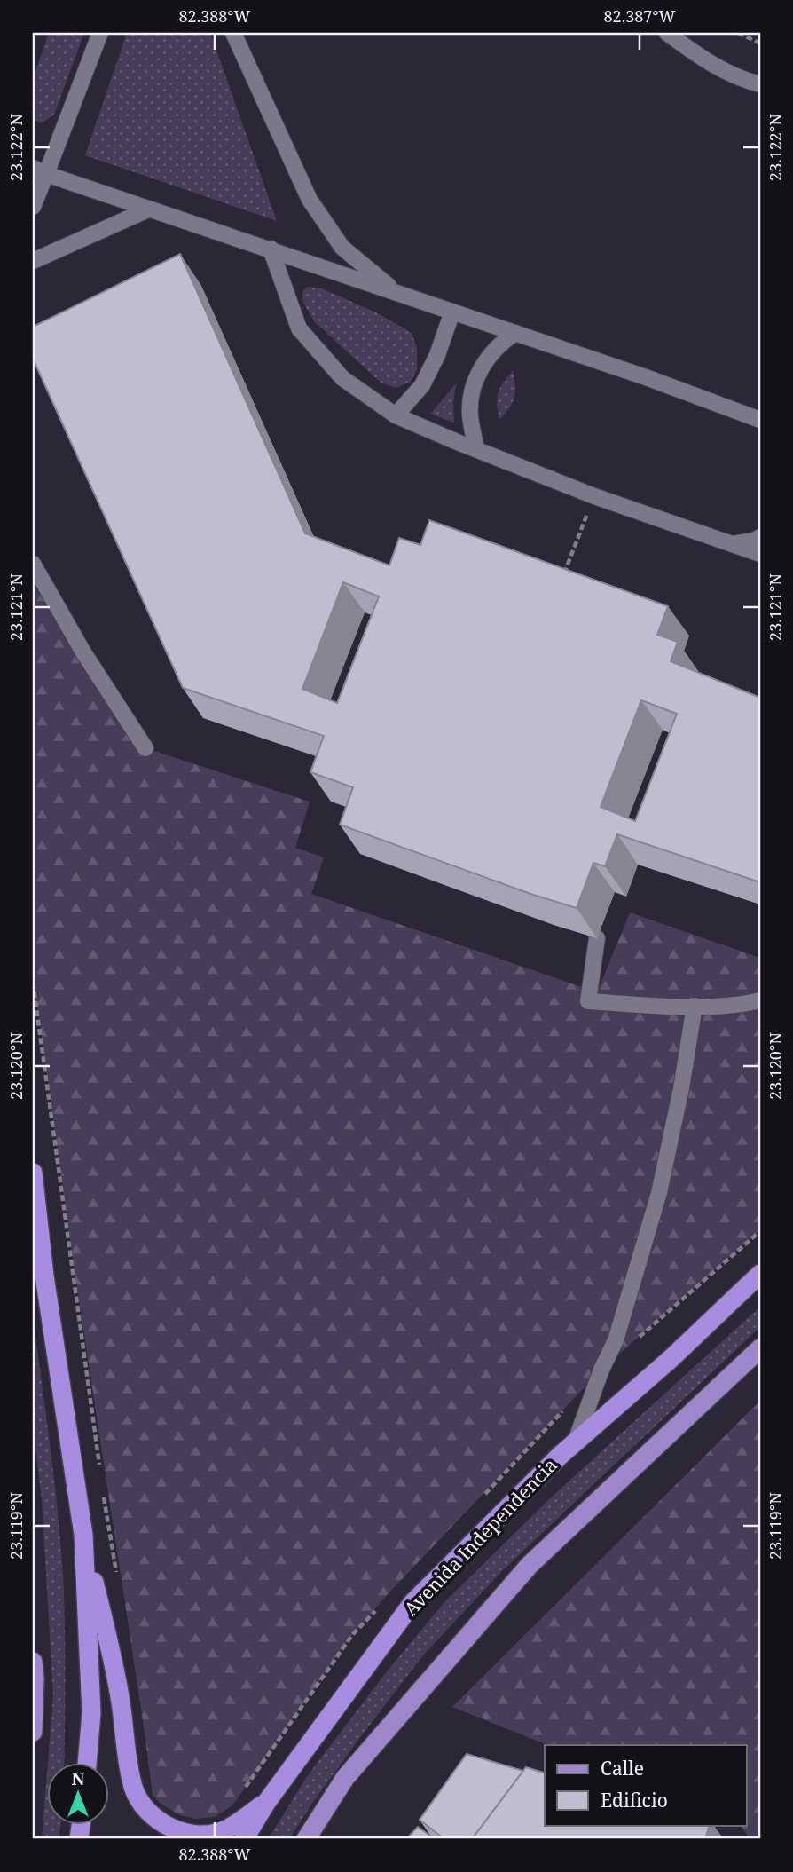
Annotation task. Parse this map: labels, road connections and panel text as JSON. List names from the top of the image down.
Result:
{
  "streets": {
    "highway": ["Avenida Independencia"]
  },
  "legend": ["Calle", "Edificio"],
  "north": "top",
  "coordinates": [
    "82.388°W",
    "82.387°W",
    "23.122°N",
    "23.121°N",
    "23.120°N",
    "23.119°N"
  ]
}
